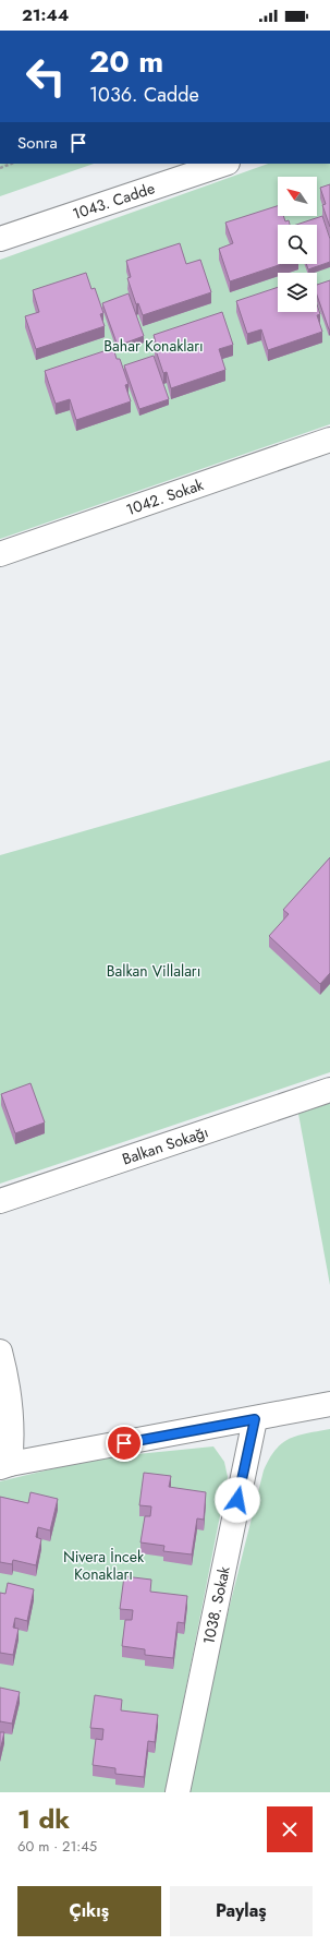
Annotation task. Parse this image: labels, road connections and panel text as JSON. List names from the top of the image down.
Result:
{
  "streets": {
    "street": [
      "1043. Cadde",
      "1042. Sokak",
      "Balkan Sokağı",
      "1038. Sokak"
    ]
  },
  "parks": ["Bahar Konakları", "Balkan Villaları", "Nivera İncek Konakları"],
  "north": "top left",
  "page": {
    "status": "21:44",
    "turn": ["20 m", "1036. Cadde"],
    "then": "Sonra",
    "heading": ["1 dk", "60 m · 21:45"],
    "buttons": ["Çıkış", "Paylaş"]
  }
}
